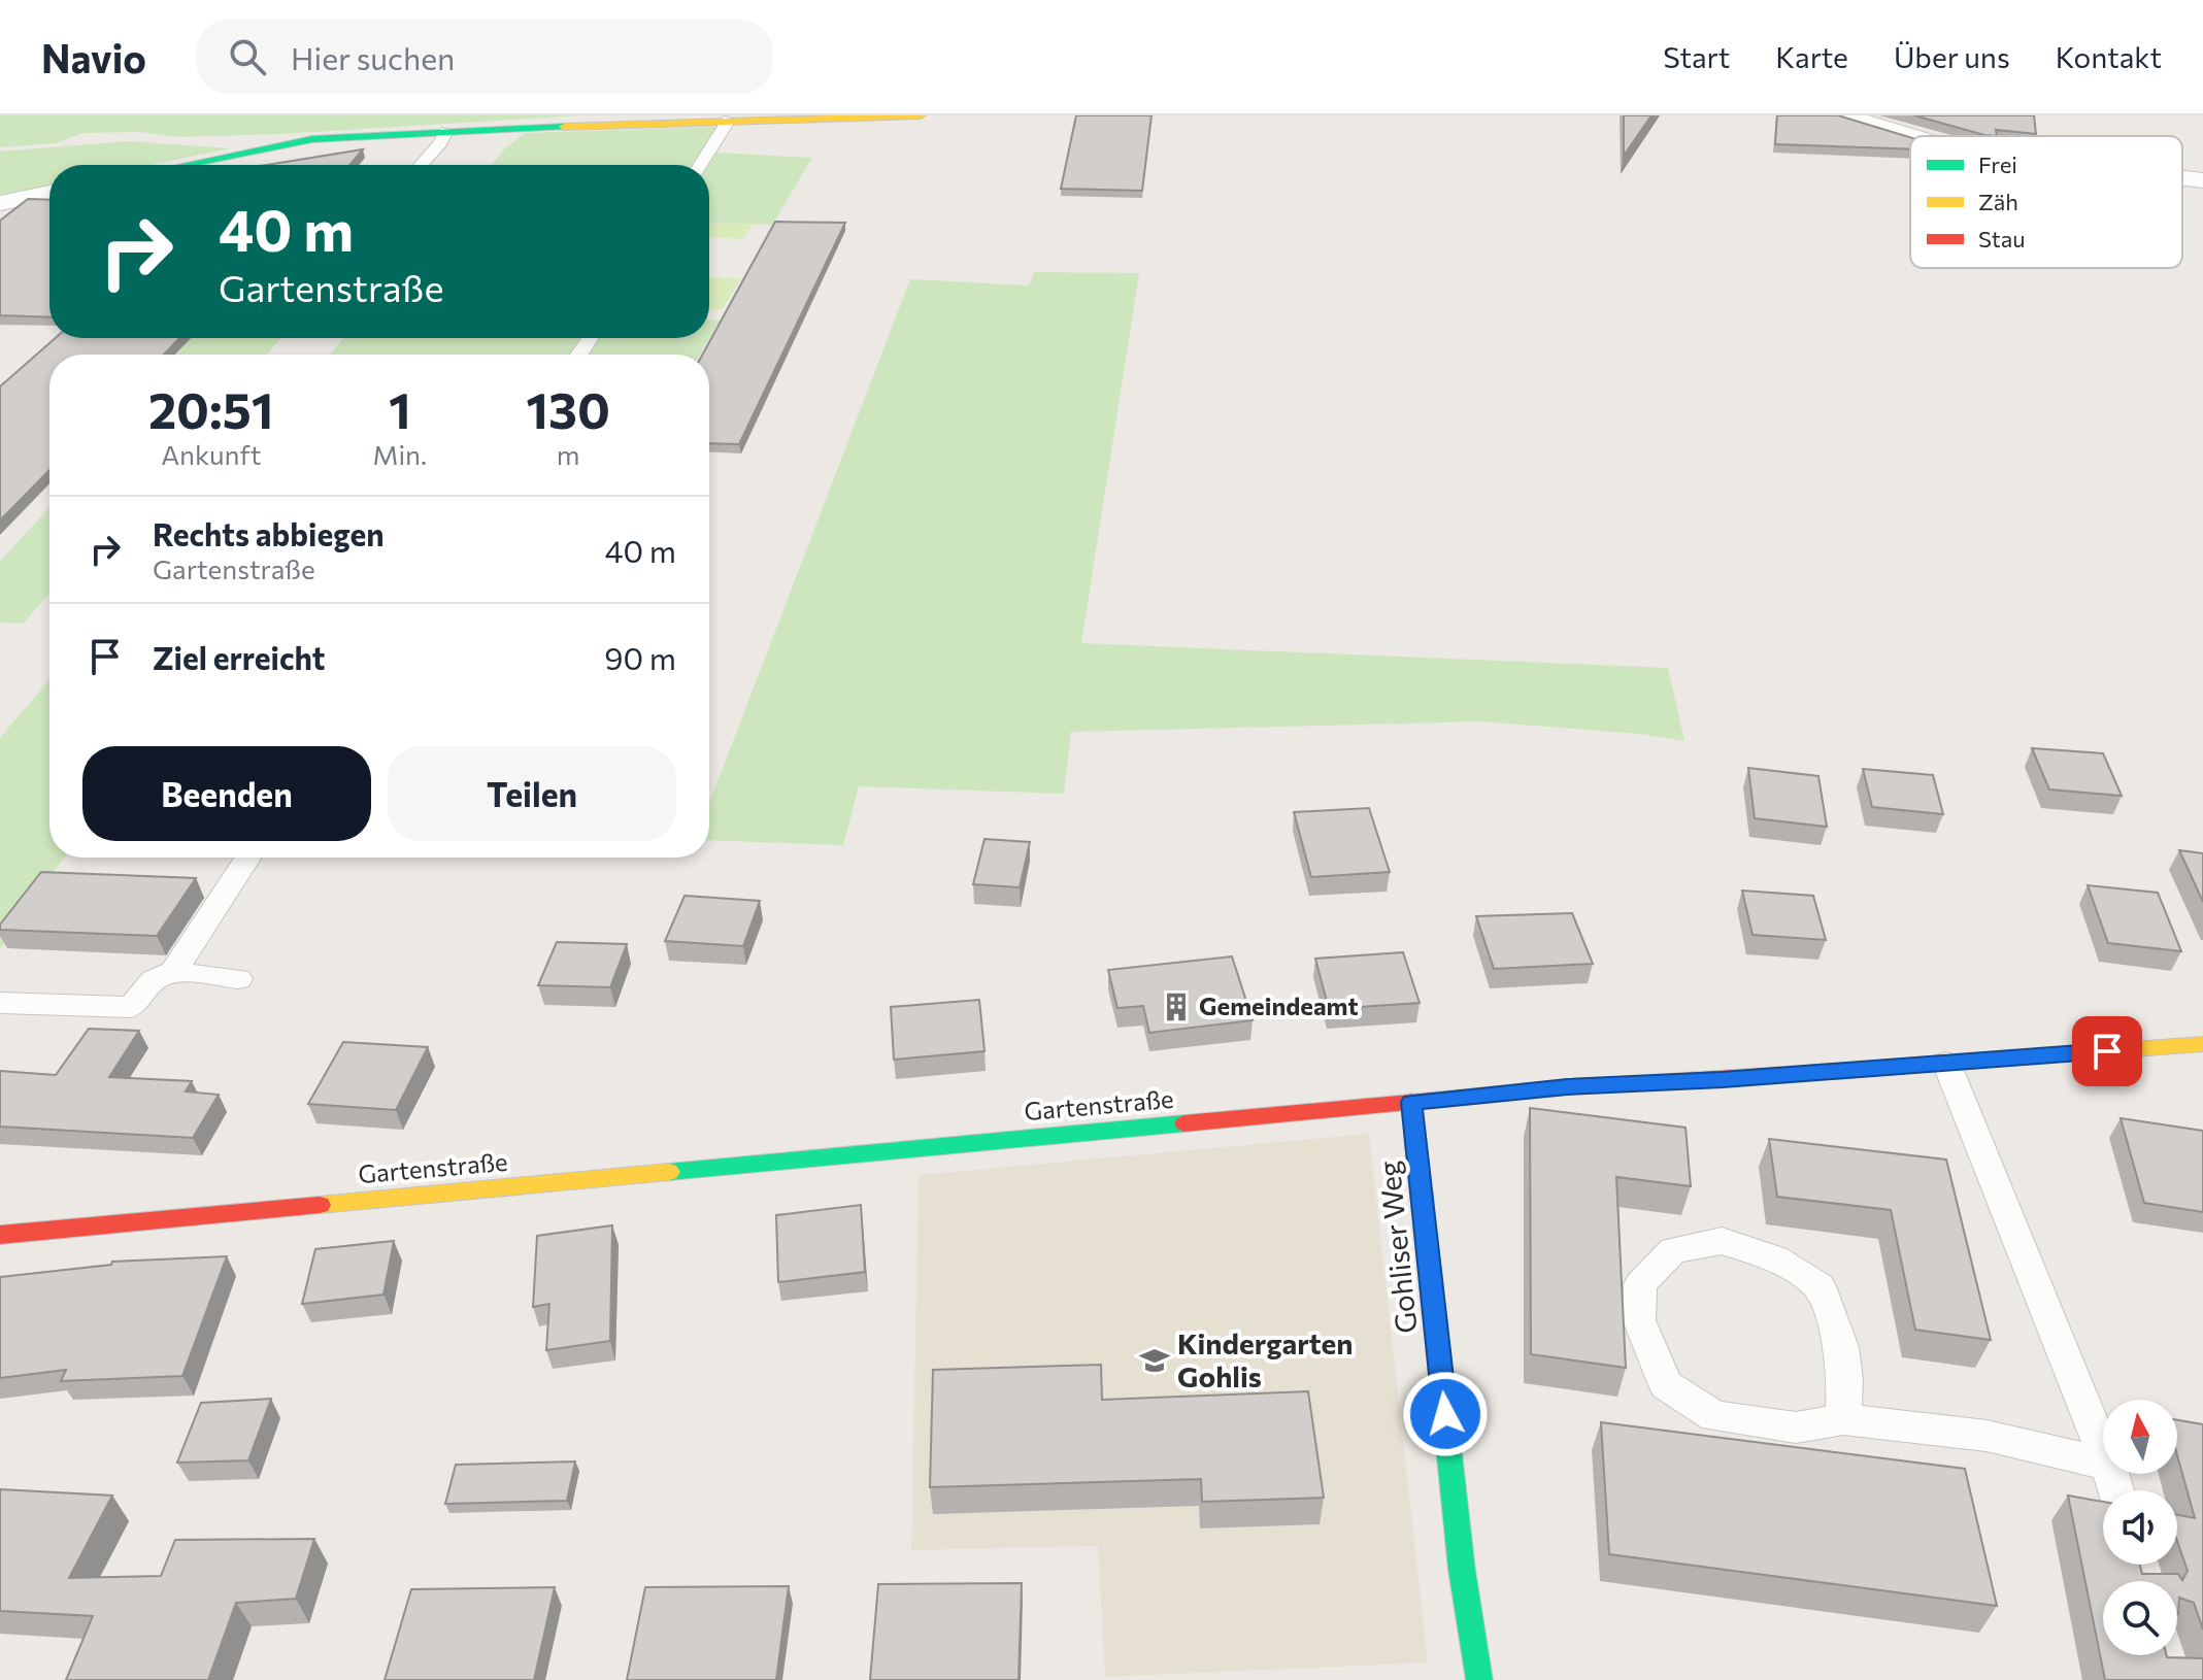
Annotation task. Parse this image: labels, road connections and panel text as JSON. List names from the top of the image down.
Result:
{
  "streets": {
    "street": ["Gartenstraße", "Gohliser Weg"]
  },
  "crossings": [
    ["Gartenstraße", "Gohliser Weg"]
  ],
  "places": {
    "building": ["Gemeindeamt"],
    "school or university": ["Kindergarten Gohlis"]
  },
  "legend": ["Frei", "Zäh", "Stau"],
  "north": "top",
  "page": {
    "header": "Navio",
    "search": "Hier suchen",
    "nav": [
      "Start",
      "Karte",
      "Über uns",
      "Kontakt"
    ],
    "turn": ["40 m", "Gartenstraße"],
    "eta": [
      "20:51",
      "Ankunft",
      "1",
      "Min.",
      "130",
      "m"
    ],
    "list": [
      {
        "name": "Rechts abbiegen",
        "note": "Gartenstraße",
        "value": "40 m"
      },
      {
        "name": "Ziel erreicht",
        "value": "90 m"
      }
    ],
    "buttons": ["Beenden", "Teilen"]
  }
}
